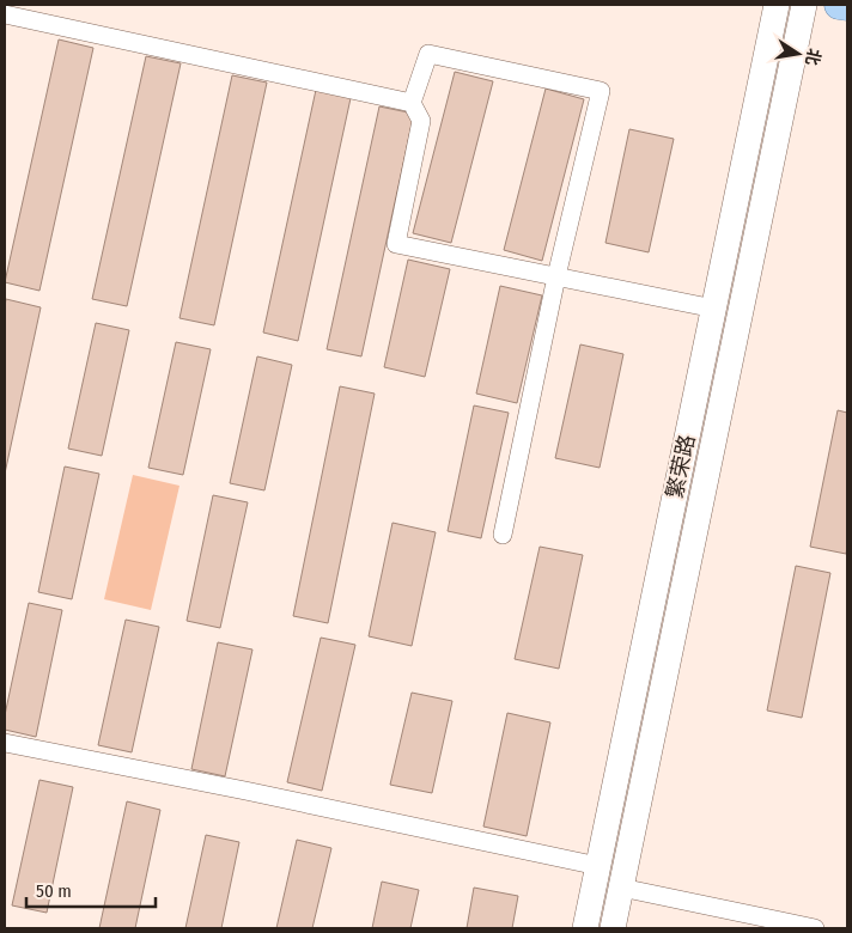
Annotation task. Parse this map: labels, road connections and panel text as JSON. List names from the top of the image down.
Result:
{
  "streets": {
    "main road": ["繁荣路"]
  },
  "scale_bar": "50 m",
  "north": "right"
}
